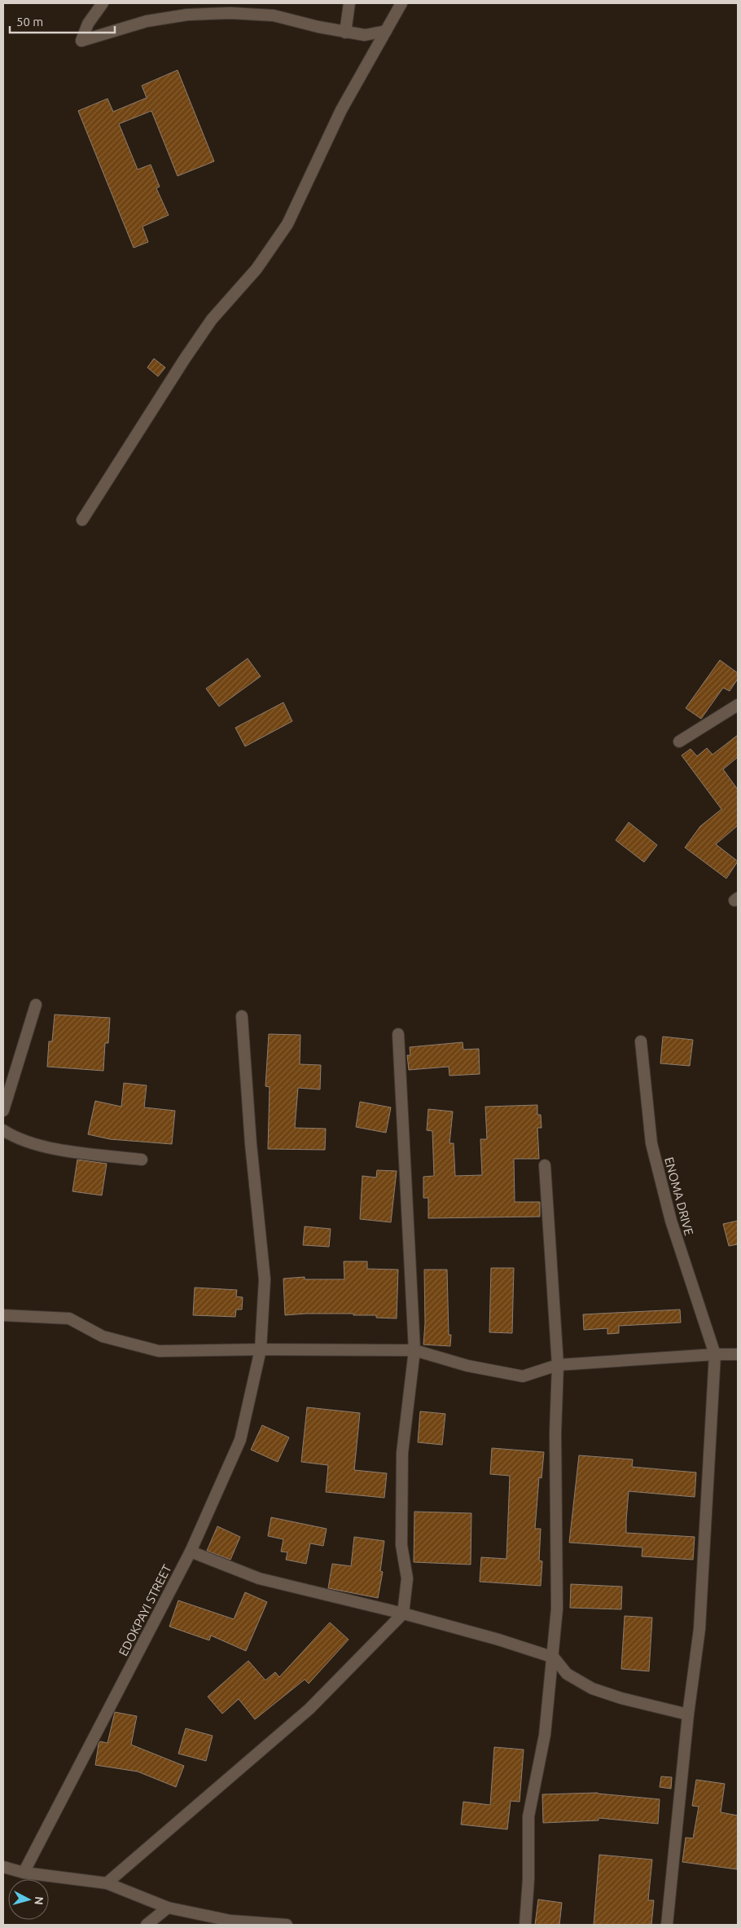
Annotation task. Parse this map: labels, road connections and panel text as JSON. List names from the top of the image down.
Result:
{
  "streets": {
    "street": ["ENOMA DRIVE", "EDOKPAYI STREET"]
  },
  "scale_bar": "50 m",
  "north": "right"
}
